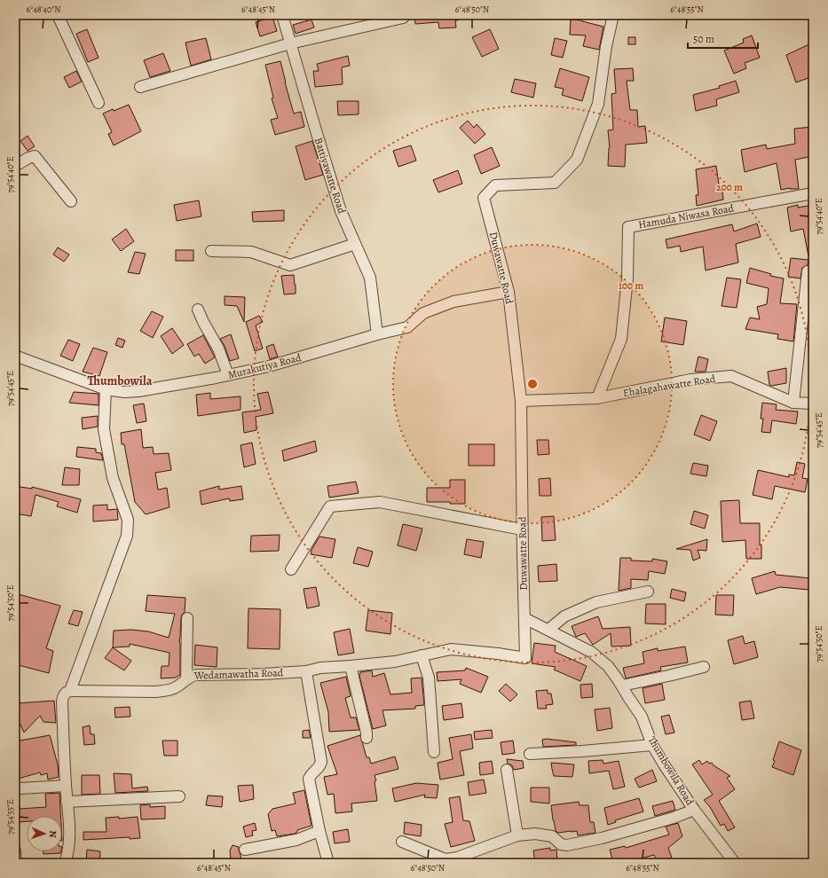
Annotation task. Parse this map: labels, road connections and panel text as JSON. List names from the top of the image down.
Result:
{
  "streets": {
    "street": [
      "Battiyawatte Road",
      "Hamuda Niwasa Road",
      "Duwawatte Road",
      "Murakutiya Road",
      "Ehalagahawatte Road",
      "Wedamawatha Road",
      "Thumbowila Road"
    ]
  },
  "crossings": [
    ["Battiyawatte Road", "Murakutiya Road"],
    ["Hamuda Niwasa Road", "Ehalagahawatte Road"],
    ["Duwawatte Road", "Murakutiya Road"],
    ["Duwawatte Road", "Ehalagahawatte Road"],
    ["Duwawatte Road", "Wedamawatha Road"],
    ["Duwawatte Road", "Thumbowila Road"],
    ["Wedamawatha Road", "Thumbowila Road"]
  ],
  "districts": ["Thumbowila"],
  "scale_bar": "50 m",
  "north": "right",
  "coordinates": [
    "6°48'40\"N",
    "6°48'45\"N",
    "6°48'50\"N",
    "6°48'55\"N",
    "79°54'40\"E",
    "79°54'45\"E",
    "79°54'50\"E",
    "79°54'55\"E"
  ],
  "rings": ["200 m", "100 m"]
}
